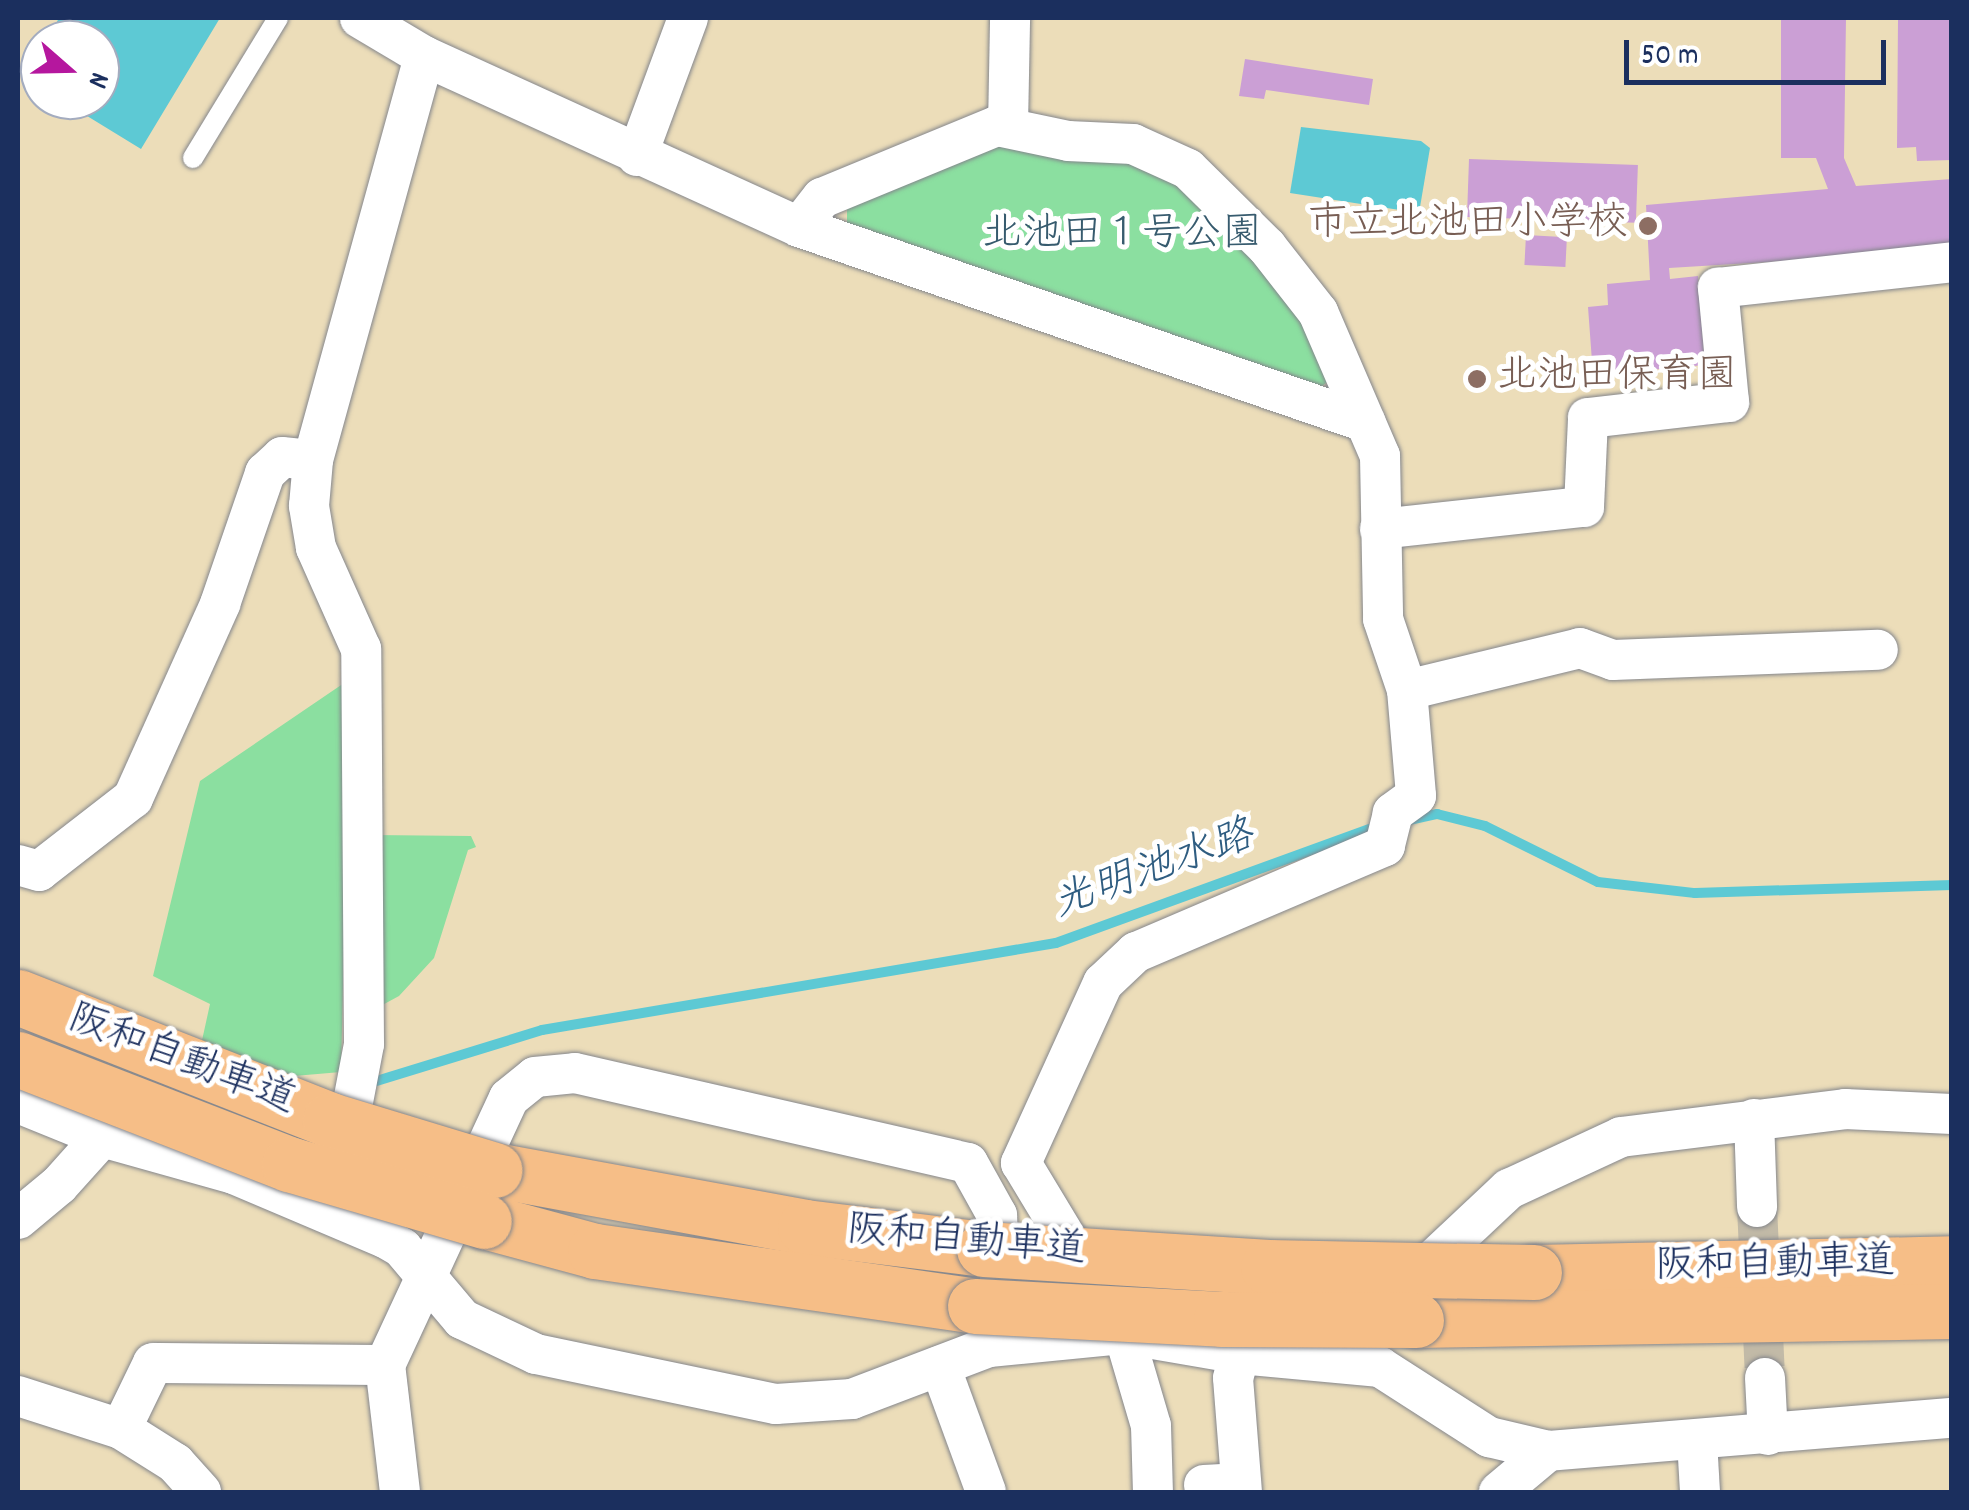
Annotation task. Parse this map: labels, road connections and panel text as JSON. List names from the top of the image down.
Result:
{
  "streets": {
    "highway": ["阪和自動車道"]
  },
  "water": ["光明池水路"],
  "parks": ["北池田１号公園"],
  "places": ["市立北池田小学校", "北池田保育園"],
  "scale_bar": "50 m",
  "north": "right"
}
